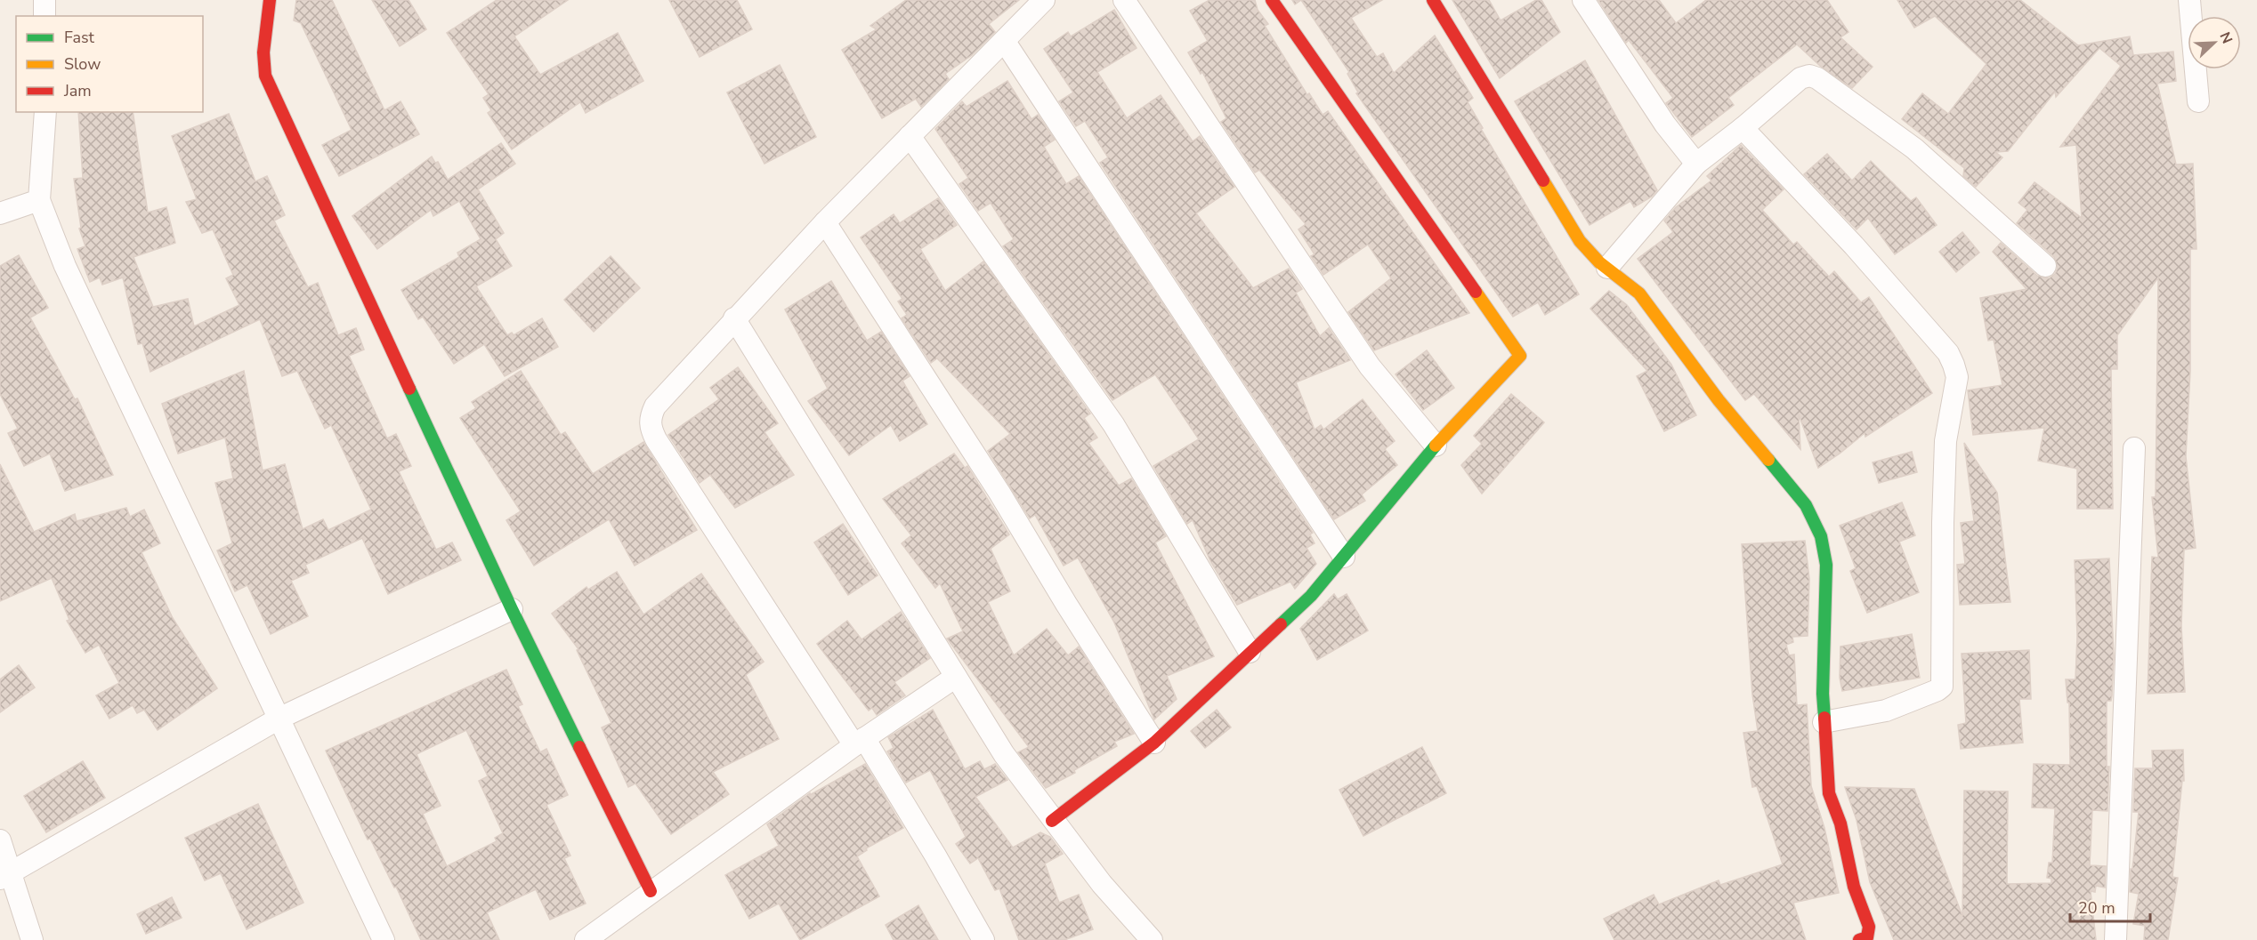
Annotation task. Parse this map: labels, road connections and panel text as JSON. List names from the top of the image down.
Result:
{
  "legend": ["Fast", "Slow", "Jam"],
  "scale_bar": "20 m",
  "north": "top right"
}
